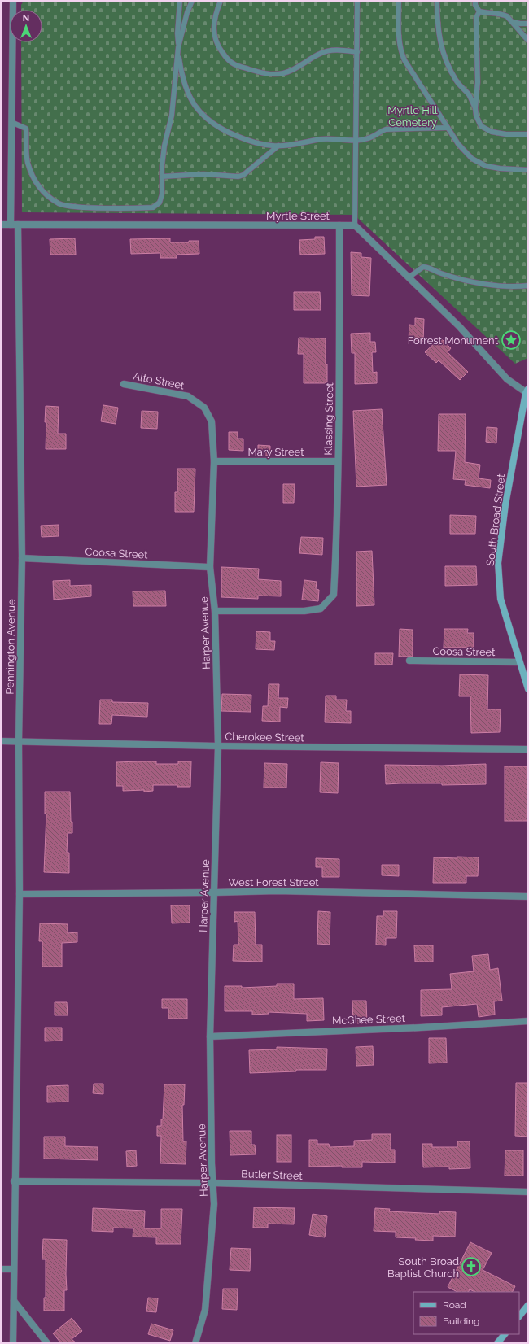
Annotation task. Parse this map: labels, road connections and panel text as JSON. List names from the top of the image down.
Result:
{
  "streets": {
    "main road": ["South Broad Street"],
    "street": [
      "Myrtle Street",
      "Alto Street",
      "Klassing Street",
      "Mary Street",
      "Coosa Street",
      "Harper Avenue",
      "Pennington Avenue",
      "Cherokee Street",
      "West Forest Street",
      "McGhee Street",
      "Butler Street"
    ]
  },
  "crossings": [
    ["Myrtle Street", "Klassing Street"],
    ["Myrtle Street", "Pennington Avenue"],
    ["Alto Street", "Harper Avenue"],
    ["Klassing Street", "Mary Street"],
    ["Klassing Street", "Harper Avenue"],
    ["Mary Street", "Harper Avenue"],
    ["South Broad Street", "Coosa Street"],
    ["Coosa Street", "Harper Avenue"],
    ["Coosa Street", "Pennington Avenue"],
    ["Harper Avenue", "Cherokee Street"],
    ["Harper Avenue", "West Forest Street"],
    ["Harper Avenue", "McGhee Street"],
    ["Harper Avenue", "Butler Street"],
    ["Pennington Avenue", "Cherokee Street"],
    ["Pennington Avenue", "West Forest Street"],
    ["Pennington Avenue", "Butler Street"]
  ],
  "parks": ["Myrtle Hill Cemetery"],
  "places": {
    "place": ["Forrest Monument"],
    "church": ["South Broad Baptist Church"]
  },
  "legend": ["Road", "Building"],
  "north": "top"
}
